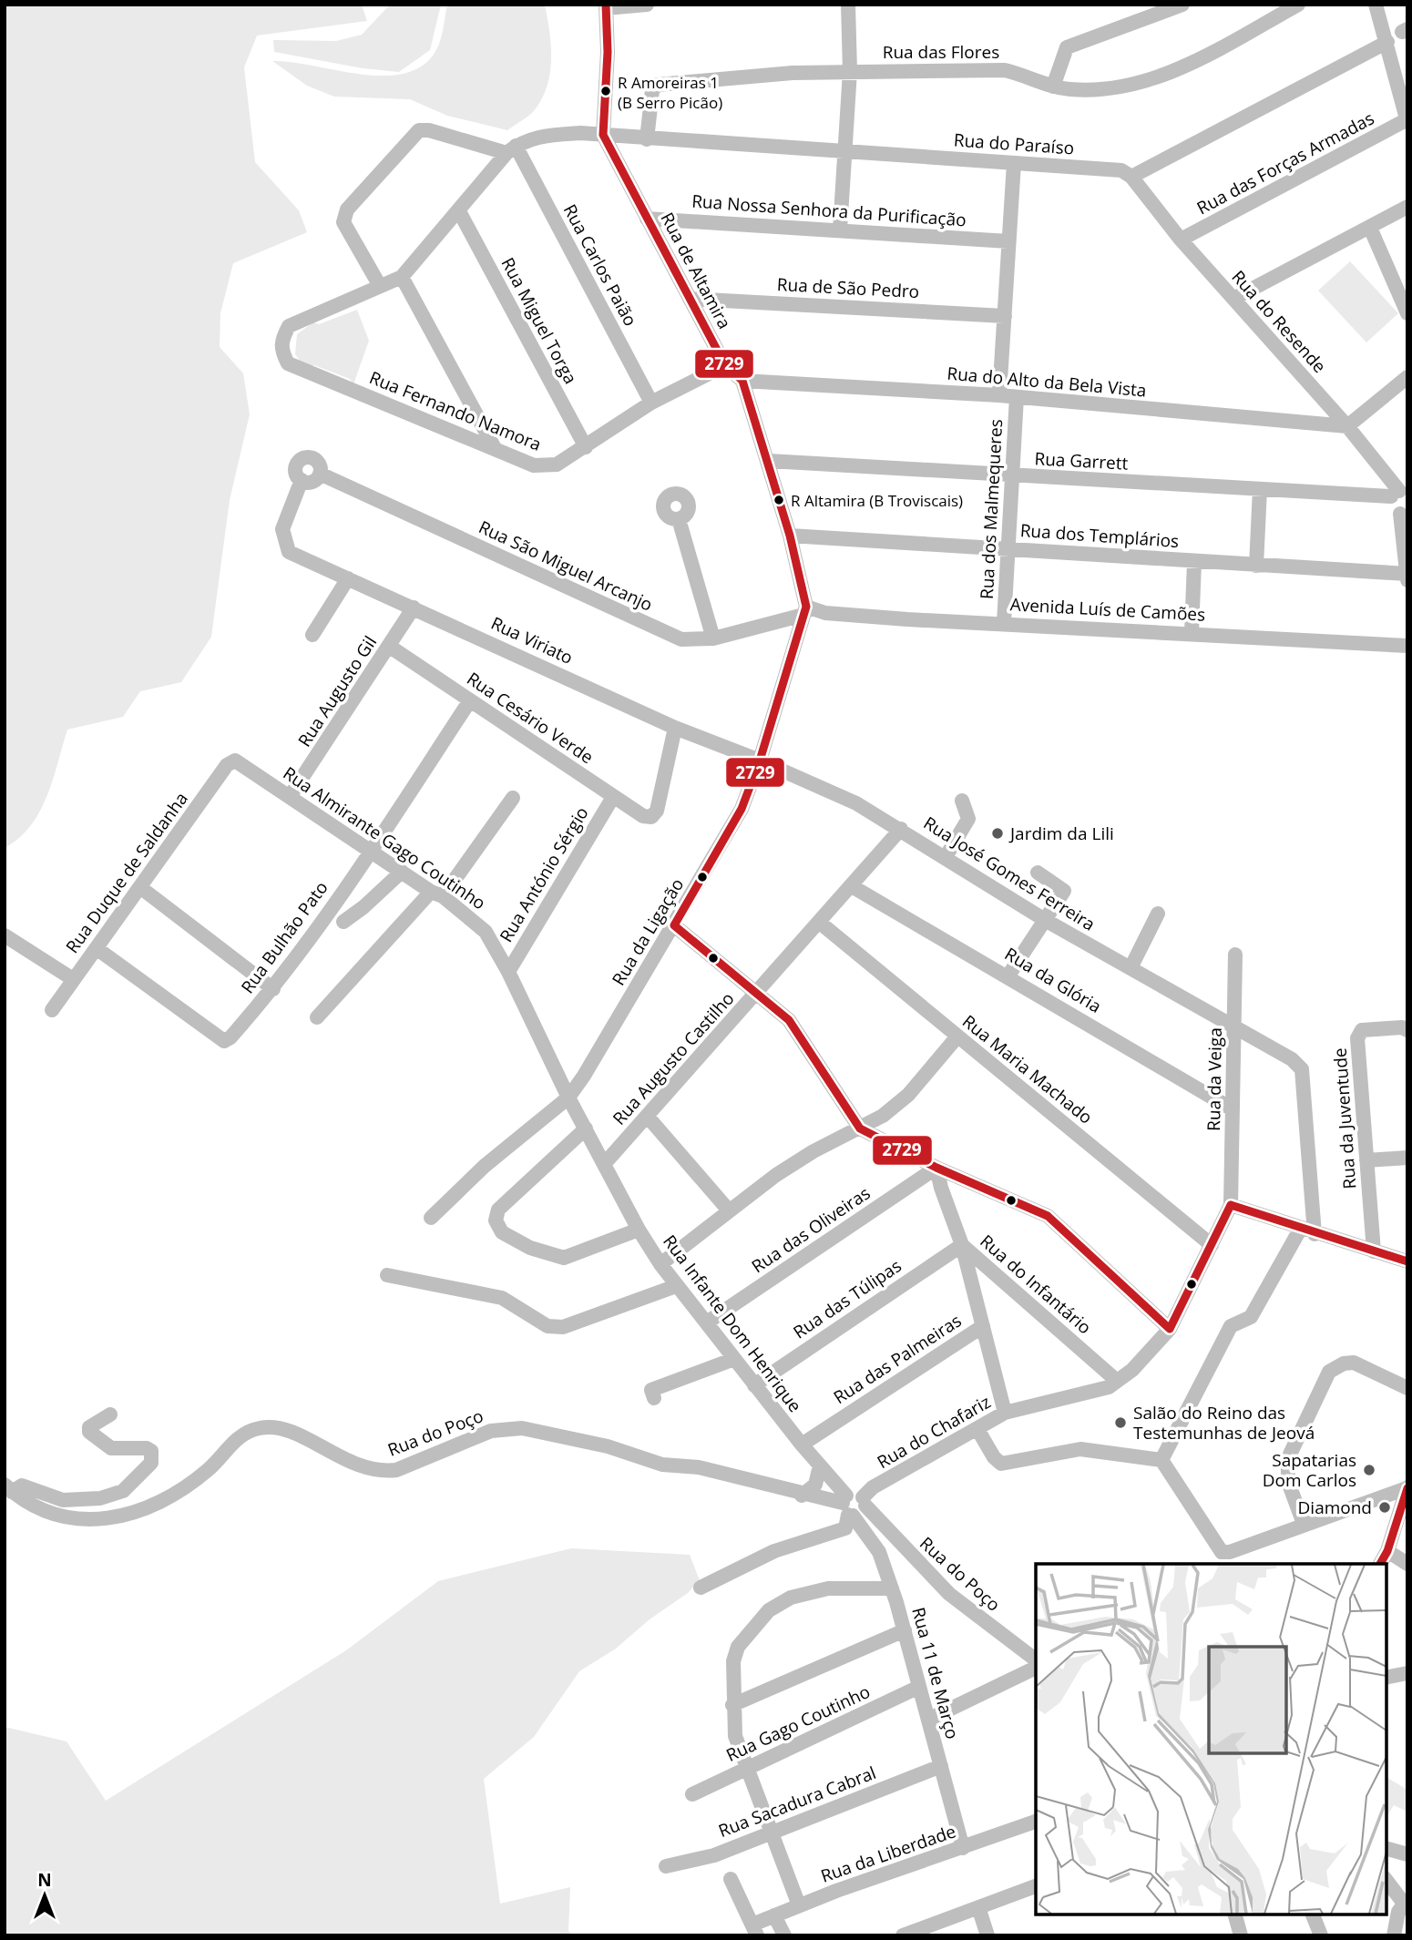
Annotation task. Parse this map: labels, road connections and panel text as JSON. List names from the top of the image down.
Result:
{
  "streets": {
    "street": [
      "Rua das Flores",
      "Rua do Paraíso",
      "Rua das Forças Armadas",
      "Rua Nossa Senhora da Purificação",
      "Rua Carlos Paião",
      "Rua de Altamira",
      "Rua de São Pedro",
      "Rua Miguel Torga",
      "Rua do Resende",
      "Rua do Alto da Bela Vista",
      "Rua Fernando Namora",
      "Rua Garrett",
      "Rua dos Malmequeres",
      "Rua dos Templários",
      "Rua São Miguel Arcanjo",
      "Avenida Luís de Camões",
      "Rua Viriato",
      "Rua Augusto Gil",
      "Rua Cesário Verde",
      "Rua Almirante Gago Coutinho",
      "Rua Duque de Saldanha",
      "Rua José Gomes Ferreira",
      "Rua António Sérgio",
      "Rua da Ligação",
      "Rua Bulhão Pato",
      "Rua da Glória",
      "Rua Augusto Castilho",
      "Rua Maria Machado",
      "Rua da Veiga",
      "Rua da Juventude",
      "Rua das Oliveiras",
      "Rua do Infantário",
      "Rua das Túlipas",
      "Rua Infante Dom Henrique",
      "Rua das Palmeiras",
      "Rua do Chafariz",
      "Rua do Poço",
      "Rua 11 de Março",
      "Rua Gago Coutinho",
      "Rua Sacadura Cabral",
      "Rua da Liberdade"
    ]
  },
  "crossings": [
    ["Rua das Flores", "Rua do Paraíso"],
    ["Rua do Paraíso", "Rua Carlos Paião"],
    ["Rua do Paraíso", "Rua de Altamira"],
    ["Rua do Paraíso", "Rua do Resende"],
    ["Rua das Forças Armadas", "Rua do Resende"],
    ["Rua Nossa Senhora da Purificação", "Rua de Altamira"],
    ["Rua Carlos Paião", "Rua Fernando Namora"],
    ["Rua de Altamira", "Rua de São Pedro"],
    ["Rua de Altamira", "Rua do Alto da Bela Vista"],
    ["Rua de Altamira", "Rua Fernando Namora"],
    ["Rua de Altamira", "Rua Garrett"],
    ["Rua de Altamira", "Rua dos Templários"],
    ["Rua de Altamira", "Rua São Miguel Arcanjo"],
    ["Rua de Altamira", "Avenida Luís de Camões"],
    ["Rua de Altamira", "Rua da Ligação"],
    ["Rua Miguel Torga", "Rua Fernando Namora"],
    ["Rua do Resende", "Rua do Alto da Bela Vista"],
    ["Rua do Resende", "Rua Garrett"],
    ["Rua do Alto da Bela Vista", "Rua dos Malmequeres"],
    ["Rua Garrett", "Rua dos Malmequeres"],
    ["Rua dos Malmequeres", "Rua dos Templários"],
    ["Rua dos Malmequeres", "Avenida Luís de Camões"],
    ["Rua São Miguel Arcanjo", "Avenida Luís de Camões"],
    ["Rua São Miguel Arcanjo", "Rua Viriato"],
    ["Rua São Miguel Arcanjo", "Rua da Ligação"],
    ["Avenida Luís de Camões", "Rua da Ligação"],
    ["Rua Viriato", "Rua Augusto Gil"],
    ["Rua Viriato", "Rua Cesário Verde"],
    ["Rua Viriato", "Rua José Gomes Ferreira"],
    ["Rua Viriato", "Rua da Ligação"],
    ["Rua Augusto Gil", "Rua Cesário Verde"],
    ["Rua Augusto Gil", "Rua Almirante Gago Coutinho"],
    ["Rua Cesário Verde", "Rua António Sérgio"],
    ["Rua Cesário Verde", "Rua Bulhão Pato"],
    ["Rua Almirante Gago Coutinho", "Rua Duque de Saldanha"],
    ["Rua Almirante Gago Coutinho", "Rua António Sérgio"],
    ["Rua Almirante Gago Coutinho", "Rua da Ligação"],
    ["Rua Almirante Gago Coutinho", "Rua Bulhão Pato"],
    ["Rua Almirante Gago Coutinho", "Rua Augusto Castilho"],
    ["Rua Almirante Gago Coutinho", "Rua Infante Dom Henrique"],
    ["Rua Duque de Saldanha", "Rua Bulhão Pato"],
    ["Rua José Gomes Ferreira", "Rua da Ligação"],
    ["Rua José Gomes Ferreira", "Rua Augusto Castilho"],
    ["Rua José Gomes Ferreira", "Rua da Veiga"],
    ["Rua da Glória", "Rua Augusto Castilho"],
    ["Rua da Glória", "Rua da Veiga"],
    ["Rua Augusto Castilho", "Rua Maria Machado"],
    ["Rua Augusto Castilho", "Rua Infante Dom Henrique"],
    ["Rua Maria Machado", "Rua do Chafariz"],
    ["Rua da Veiga", "Rua do Chafariz"],
    ["Rua das Oliveiras", "Rua do Infantário"],
    ["Rua das Oliveiras", "Rua Infante Dom Henrique"],
    ["Rua do Infantário", "Rua das Túlipas"],
    ["Rua do Infantário", "Rua do Chafariz"],
    ["Rua das Túlipas", "Rua Infante Dom Henrique"],
    ["Rua Infante Dom Henrique", "Rua das Palmeiras"],
    ["Rua Infante Dom Henrique", "Rua do Chafariz"],
    ["Rua Infante Dom Henrique", "Rua do Poço"],
    ["Rua Infante Dom Henrique", "Rua 11 de Março"],
    ["Rua do Chafariz", "Rua do Poço"],
    ["Rua do Chafariz", "Rua 11 de Março"],
    ["Rua do Poço", "Rua 11 de Março"],
    ["Rua 11 de Março", "Rua Gago Coutinho"],
    ["Rua 11 de Março", "Rua Sacadura Cabral"],
    ["Rua 11 de Março", "Rua da Liberdade"]
  ],
  "places": [
    "R Amoreiras 1 (B Serro Picão)",
    "R Altamira (B Troviscais)",
    "Jardim da Lili",
    "Salão do Reino das Testemunhas de Jeová",
    "Sapatarias Dom Carlos",
    "Diamond"
  ],
  "lines": ["transit line 2729"],
  "north": "top"
}
